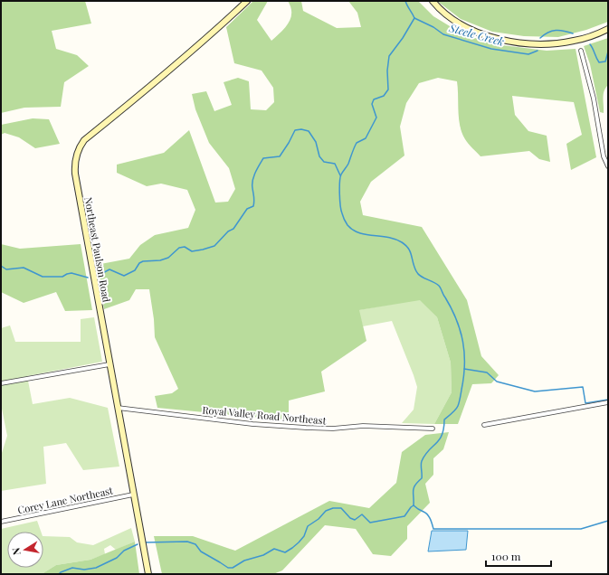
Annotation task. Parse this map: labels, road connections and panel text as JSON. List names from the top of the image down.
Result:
{
  "streets": {
    "street": ["Northeast Paulson Road", "Royal Valley Road Northeast", "Corey Lane Northeast"]
  },
  "crossings": [
    ["Northeast Paulson Road", "Royal Valley Road Northeast"],
    ["Northeast Paulson Road", "Corey Lane Northeast"]
  ],
  "water": ["Steele Creek"],
  "scale_bar": "100 m",
  "north": "left"
}
